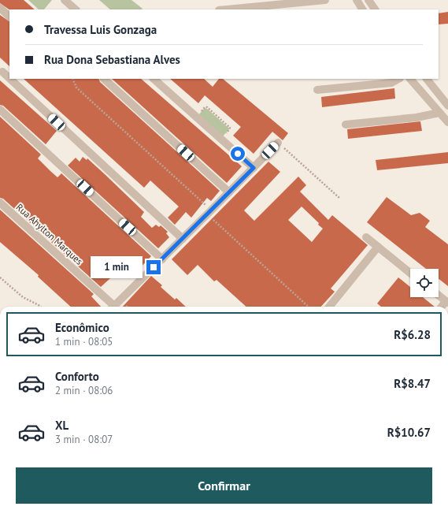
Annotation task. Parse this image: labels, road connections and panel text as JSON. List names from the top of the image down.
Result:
{
  "streets": {
    "street": ["Rua Ahylton Marques"]
  },
  "page": {
    "banner": ["Travessa Luis Gonzaga", "Rua Dona Sebastiana Alves"],
    "bubble": "1 min",
    "list": [
      {
        "name": "Econômico",
        "note": "1 min · 08:05",
        "value": "R$6.28"
      },
      {
        "name": "Conforto",
        "note": "2 min · 08:06",
        "value": "R$8.47"
      },
      {
        "name": "XL",
        "note": "3 min · 08:07",
        "value": "R$10.67"
      }
    ],
    "buttons": "Confirmar"
  }
}
